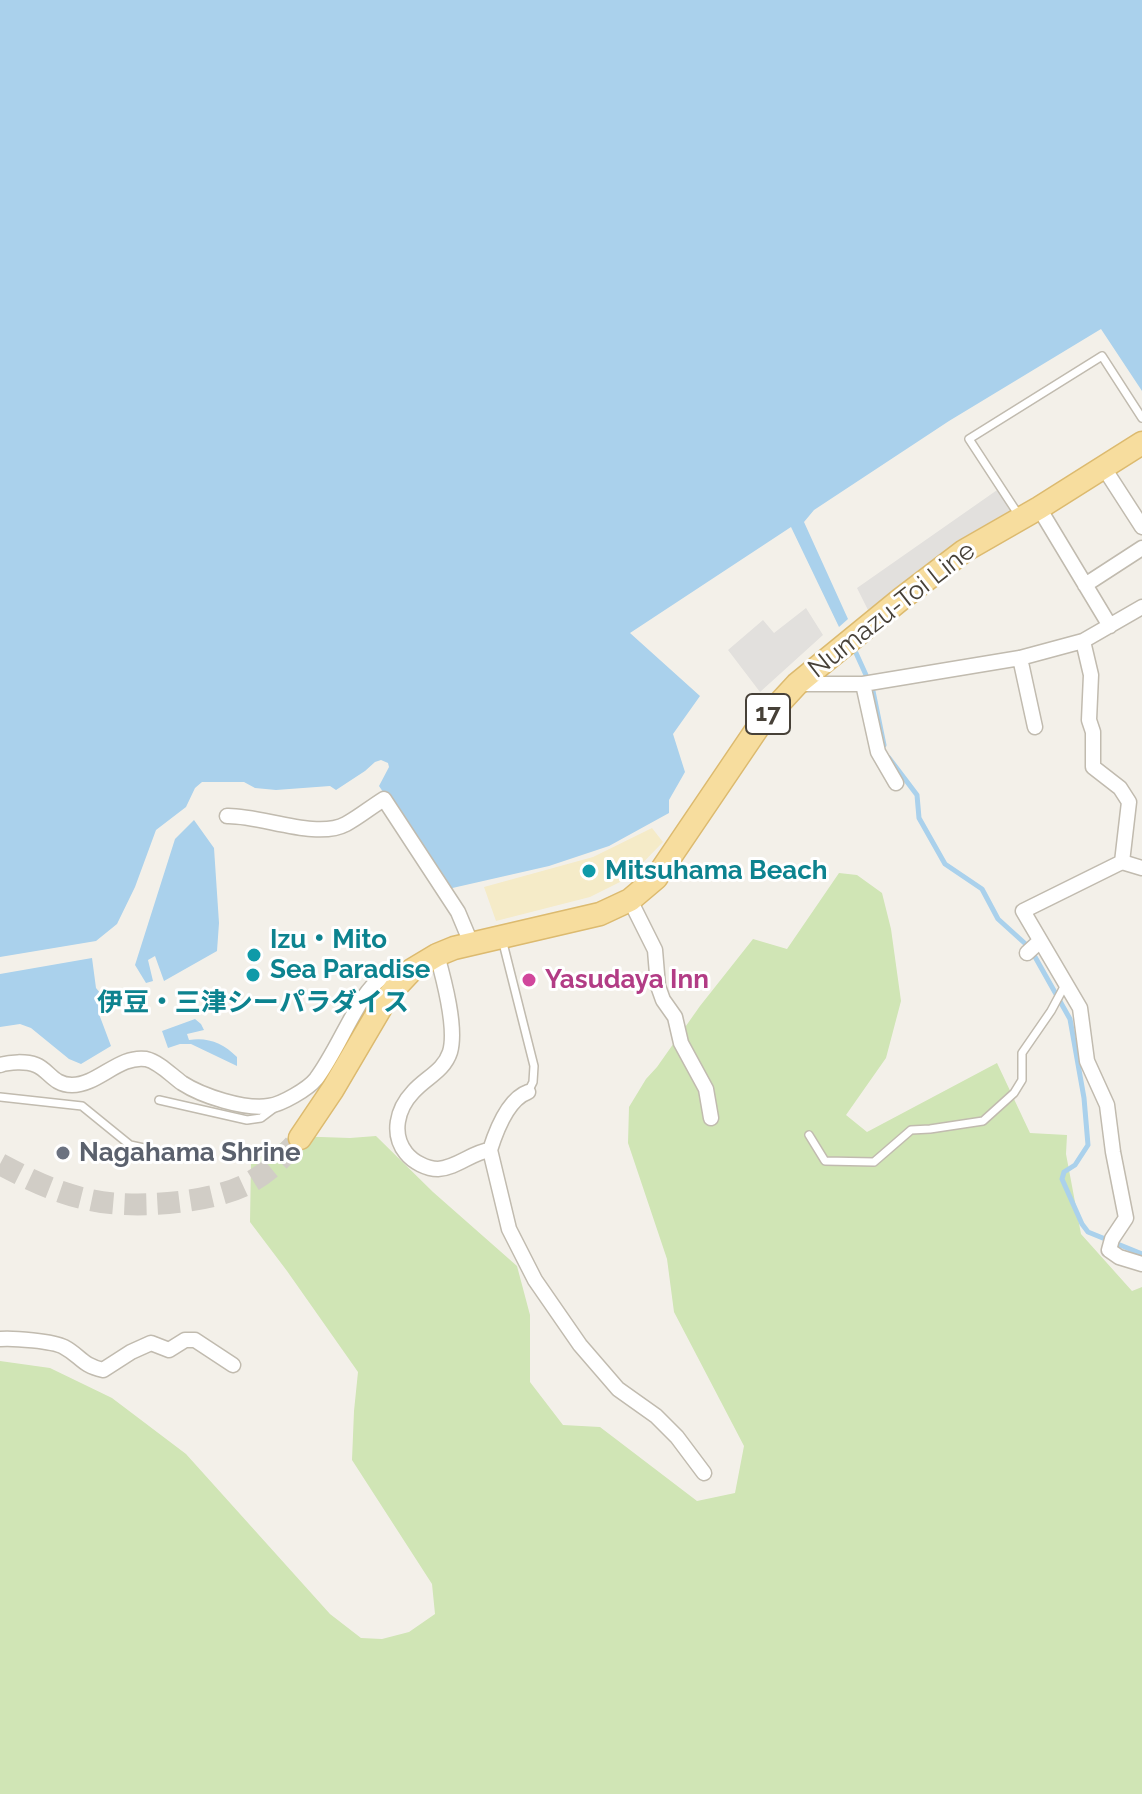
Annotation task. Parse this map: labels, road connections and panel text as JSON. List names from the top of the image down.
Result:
{
  "streets": {
    "main road": ["Numazu-Toi Line", "17"]
  },
  "places": [
    "Mitsuhama Beach",
    "Izu・Mito Sea Paradise",
    "伊豆・三津シーパラダイス",
    "Yasudaya Inn",
    "Nagahama Shrine"
  ]
}
